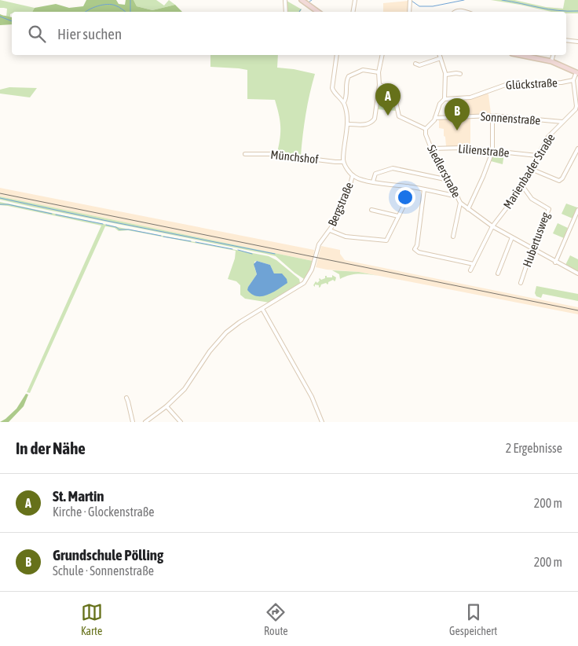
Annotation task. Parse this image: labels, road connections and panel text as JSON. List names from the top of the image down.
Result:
{
  "streets": {
    "street": [
      "Glückstraße",
      "Sonnenstraße",
      "Lilienstraße",
      "Münchshof",
      "Siedlerstraße",
      "Marienbader Straße",
      "Bergstraße",
      "Hubertusweg"
    ]
  },
  "crossings": [
    ["Glückstraße", "Siedlerstraße"],
    ["Glückstraße", "Marienbader Straße"],
    ["Sonnenstraße", "Siedlerstraße"],
    ["Sonnenstraße", "Marienbader Straße"],
    ["Lilienstraße", "Siedlerstraße"],
    ["Lilienstraße", "Marienbader Straße"],
    ["Münchshof", "Bergstraße"],
    ["Siedlerstraße", "Marienbader Straße"],
    ["Siedlerstraße", "Hubertusweg"],
    ["Marienbader Straße", "Hubertusweg"]
  ],
  "page": {
    "search": "Hier suchen",
    "pins": ["A", "B"],
    "heading": ["In der Nähe", "2 Ergebnisse"],
    "list": [
      {
        "mark": "A",
        "name": "St. Martin",
        "note": "Kirche · Glockenstraße",
        "value": "200 m"
      },
      {
        "mark": "B",
        "name": "Grundschule Pölling",
        "note": "Schule · Sonnenstraße",
        "value": "200 m"
      }
    ],
    "nav": ["Karte", "Route", "Gespeichert"]
  }
}
